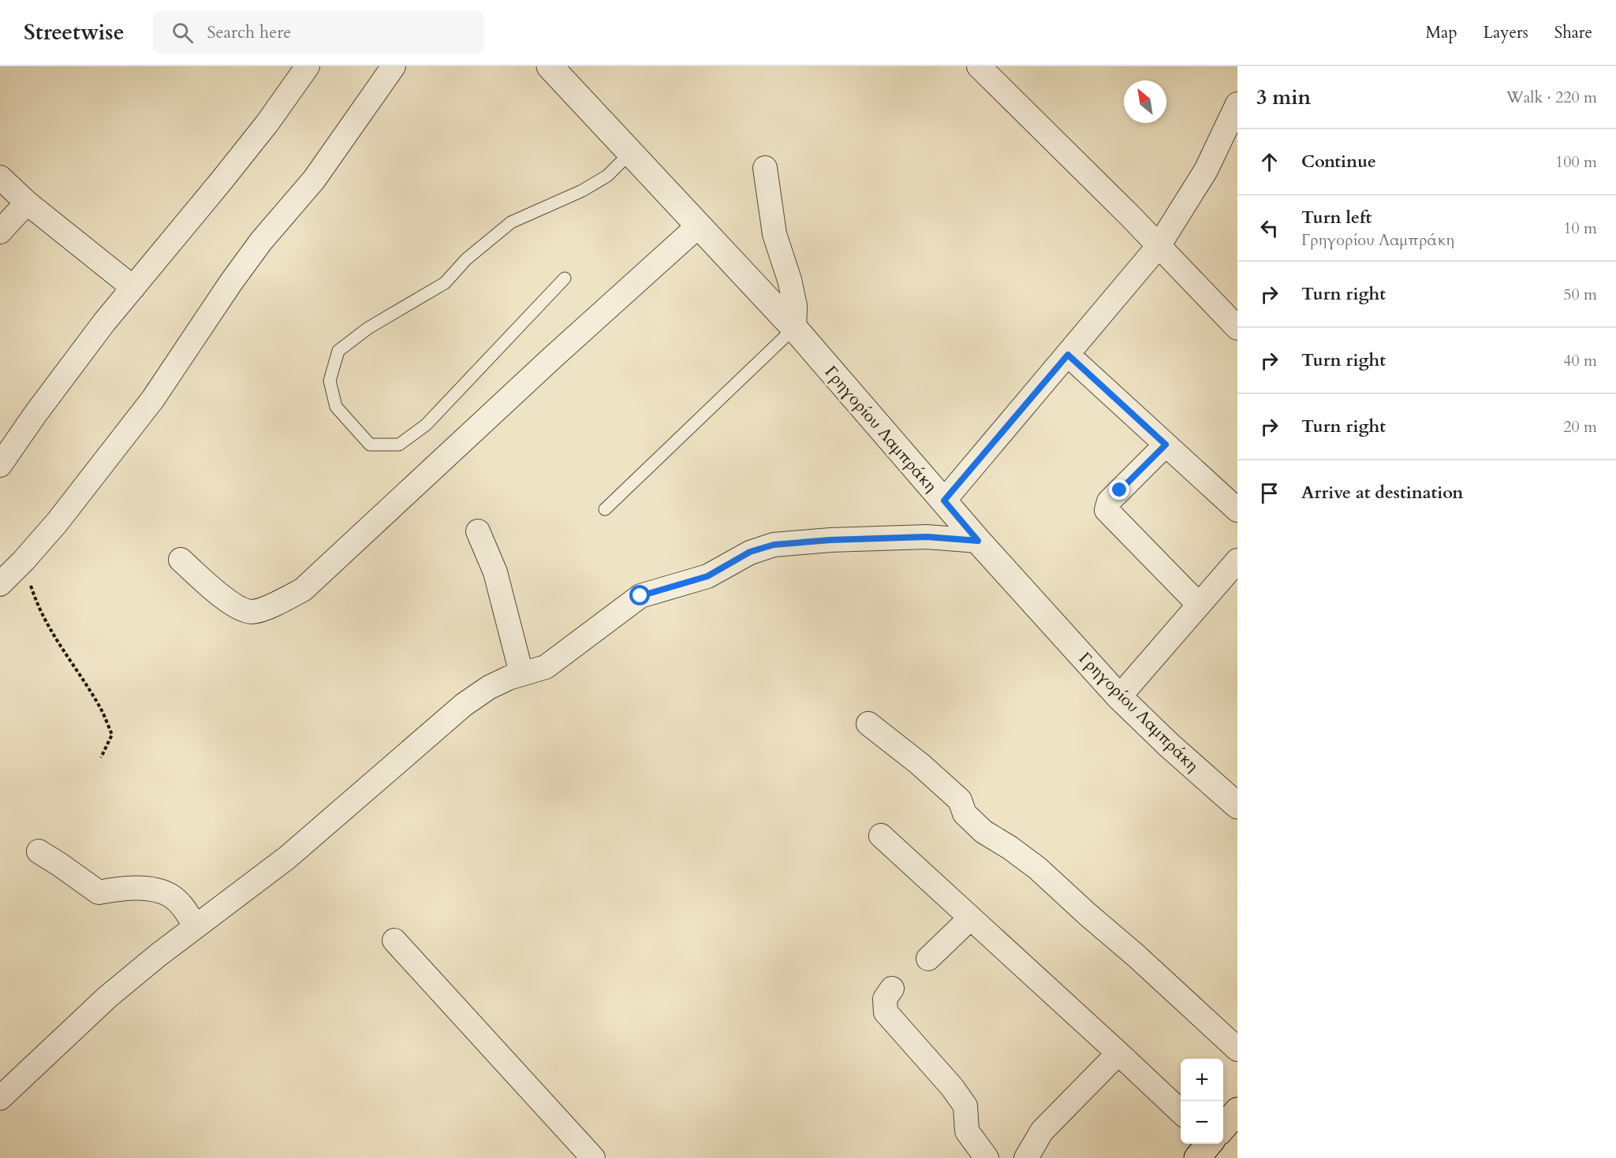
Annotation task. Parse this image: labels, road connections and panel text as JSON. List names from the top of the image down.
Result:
{
  "streets": {
    "street": ["Γρηγορίου Λαμπράκη"]
  },
  "north": "top left",
  "page": {
    "header": "Streetwise",
    "search": "Search here",
    "nav": ["Map", "Layers", "Share"],
    "heading": ["3 min", "Walk · 220 m"],
    "list": [
      ["Continue", "100 m"],
      ["Turn left", "Γρηγορίου Λαμπράκη", "10 m"],
      ["Turn right", "50 m"],
      ["Turn right", "40 m"],
      ["Turn right", "20 m"],
      "Arrive at destination"
    ],
    "map_buttons": ["+", "−"]
  }
}
